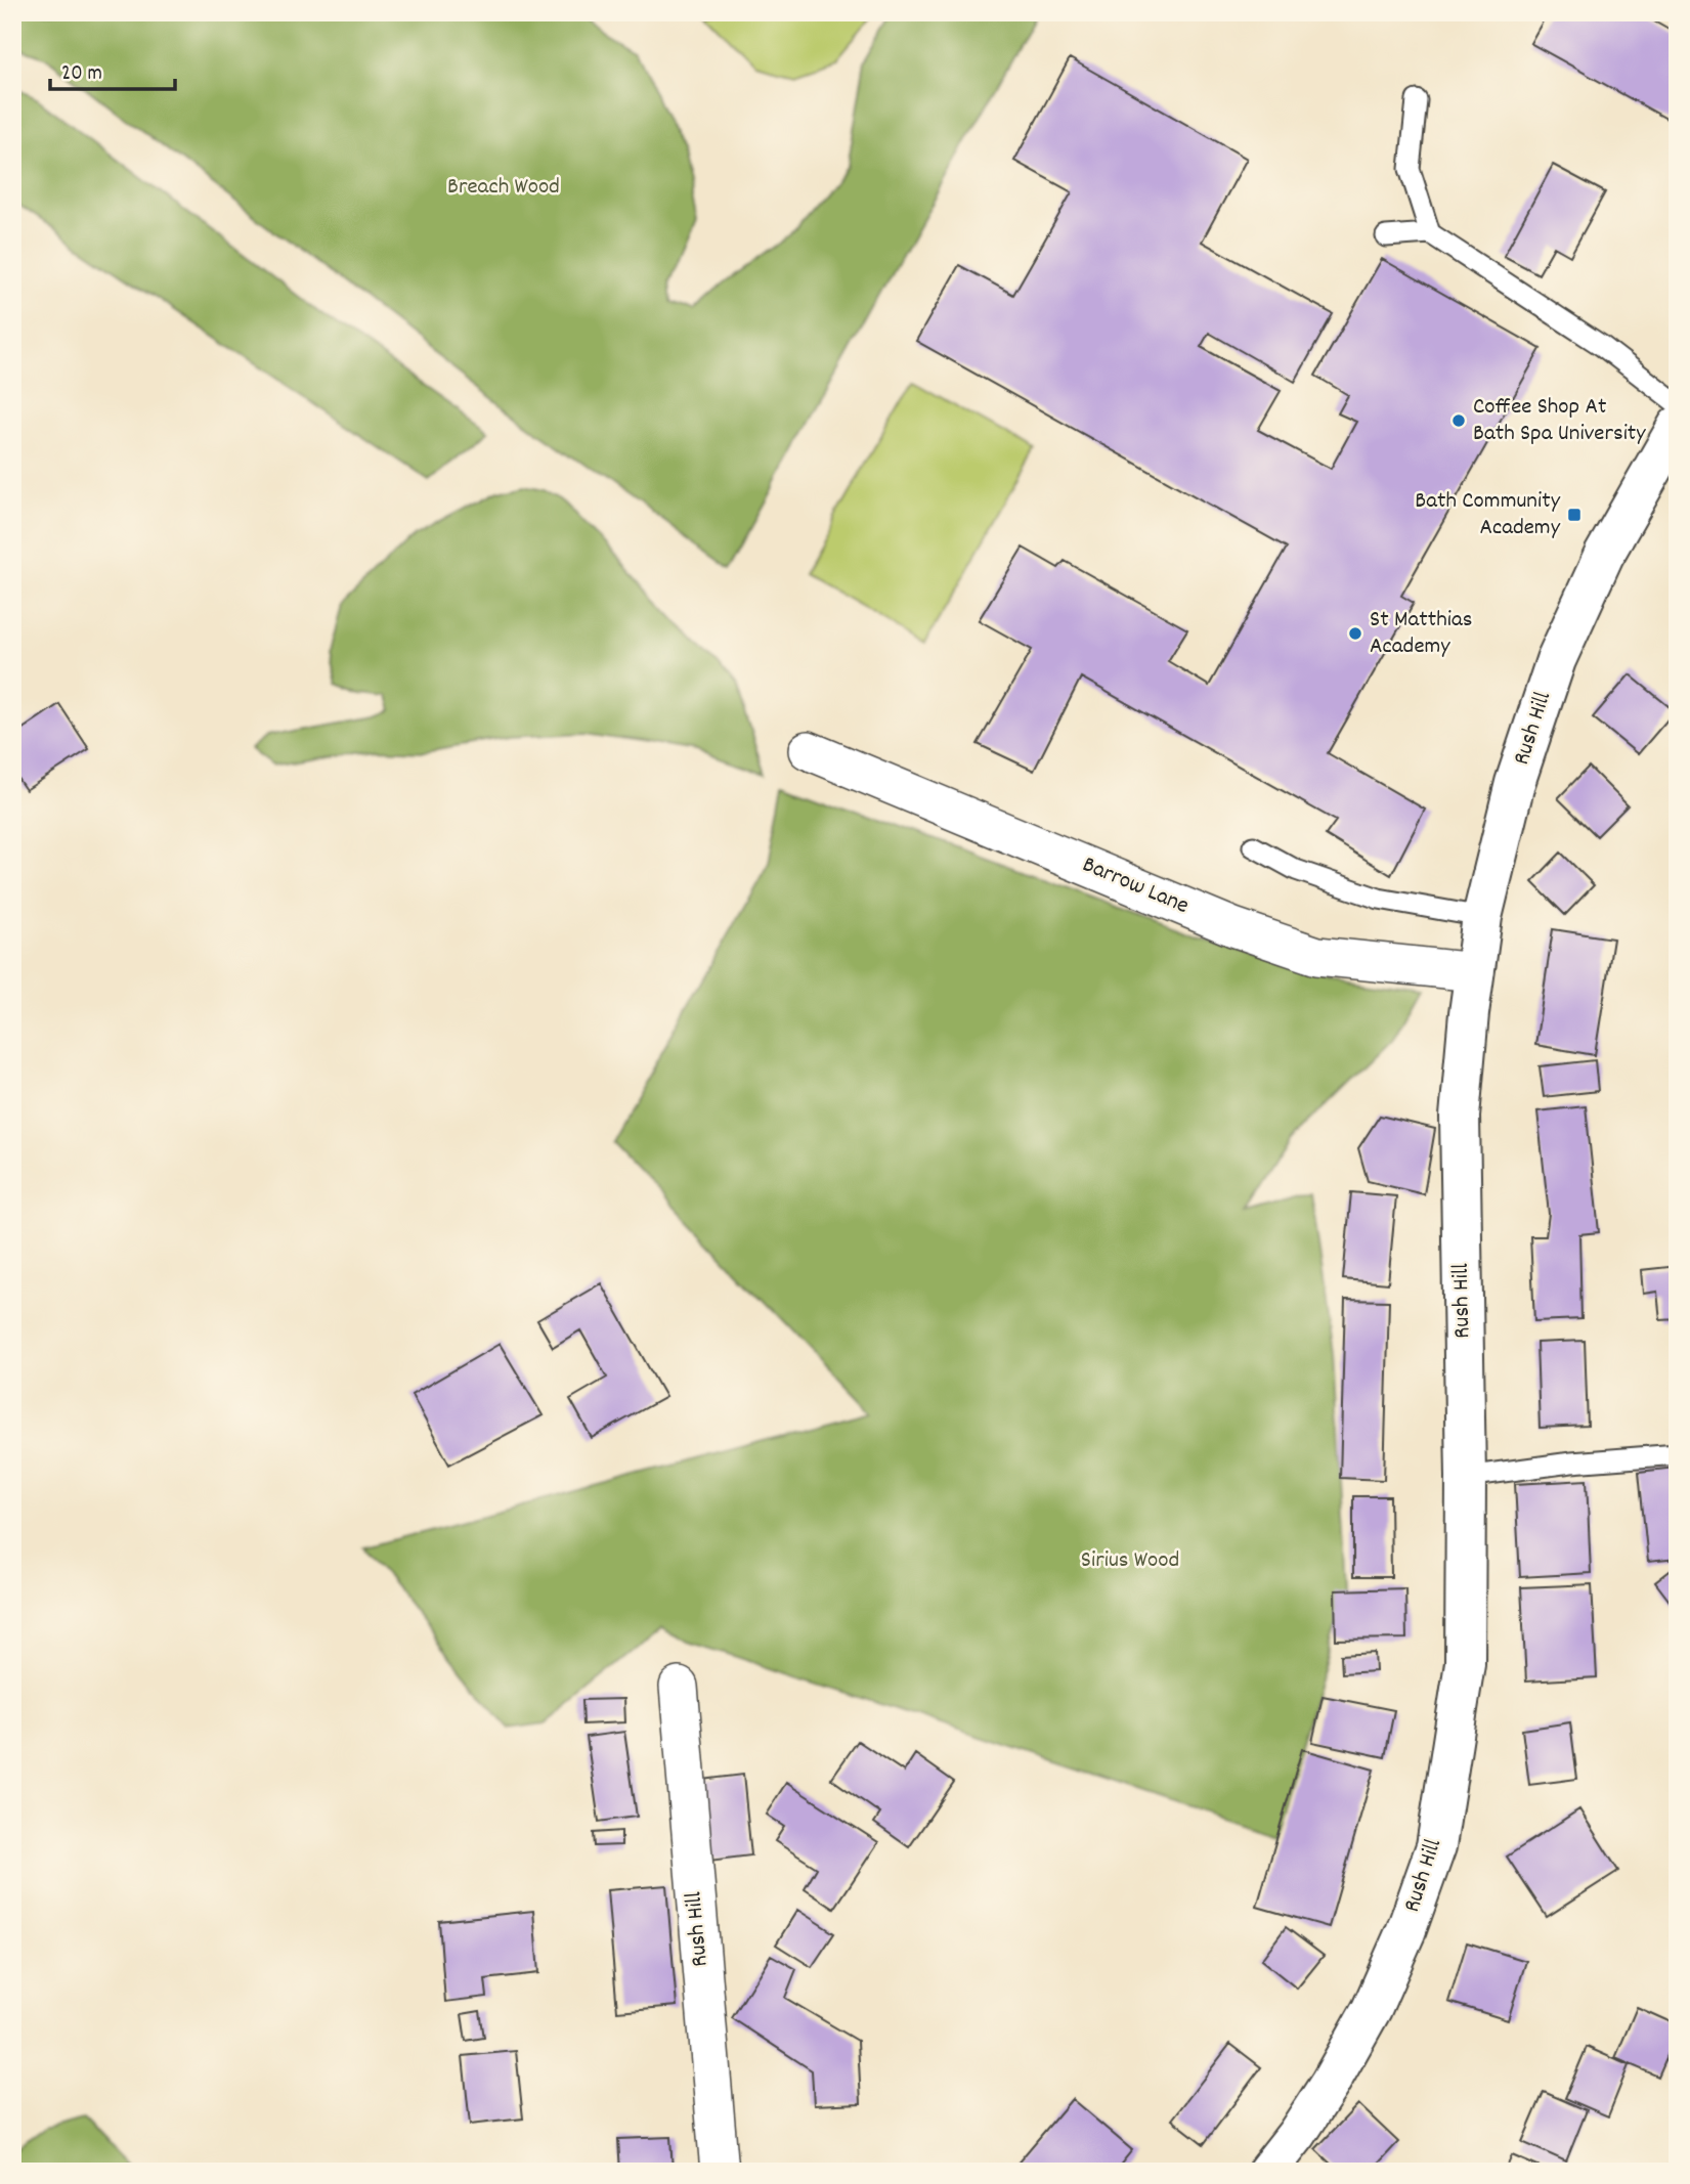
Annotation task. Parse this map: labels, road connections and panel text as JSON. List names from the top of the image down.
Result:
{
  "streets": {
    "street": ["Rush Hill", "Barrow Lane"]
  },
  "crossings": [
    ["Rush Hill", "Barrow Lane"]
  ],
  "parks": ["Breach Wood", "Sirius Wood"],
  "places": {
    "other": ["Coffee Shop At Bath Spa University", "St Matthias Academy"],
    "transit": ["Bath Community Academy"]
  },
  "scale_bar": "20 m"
}
